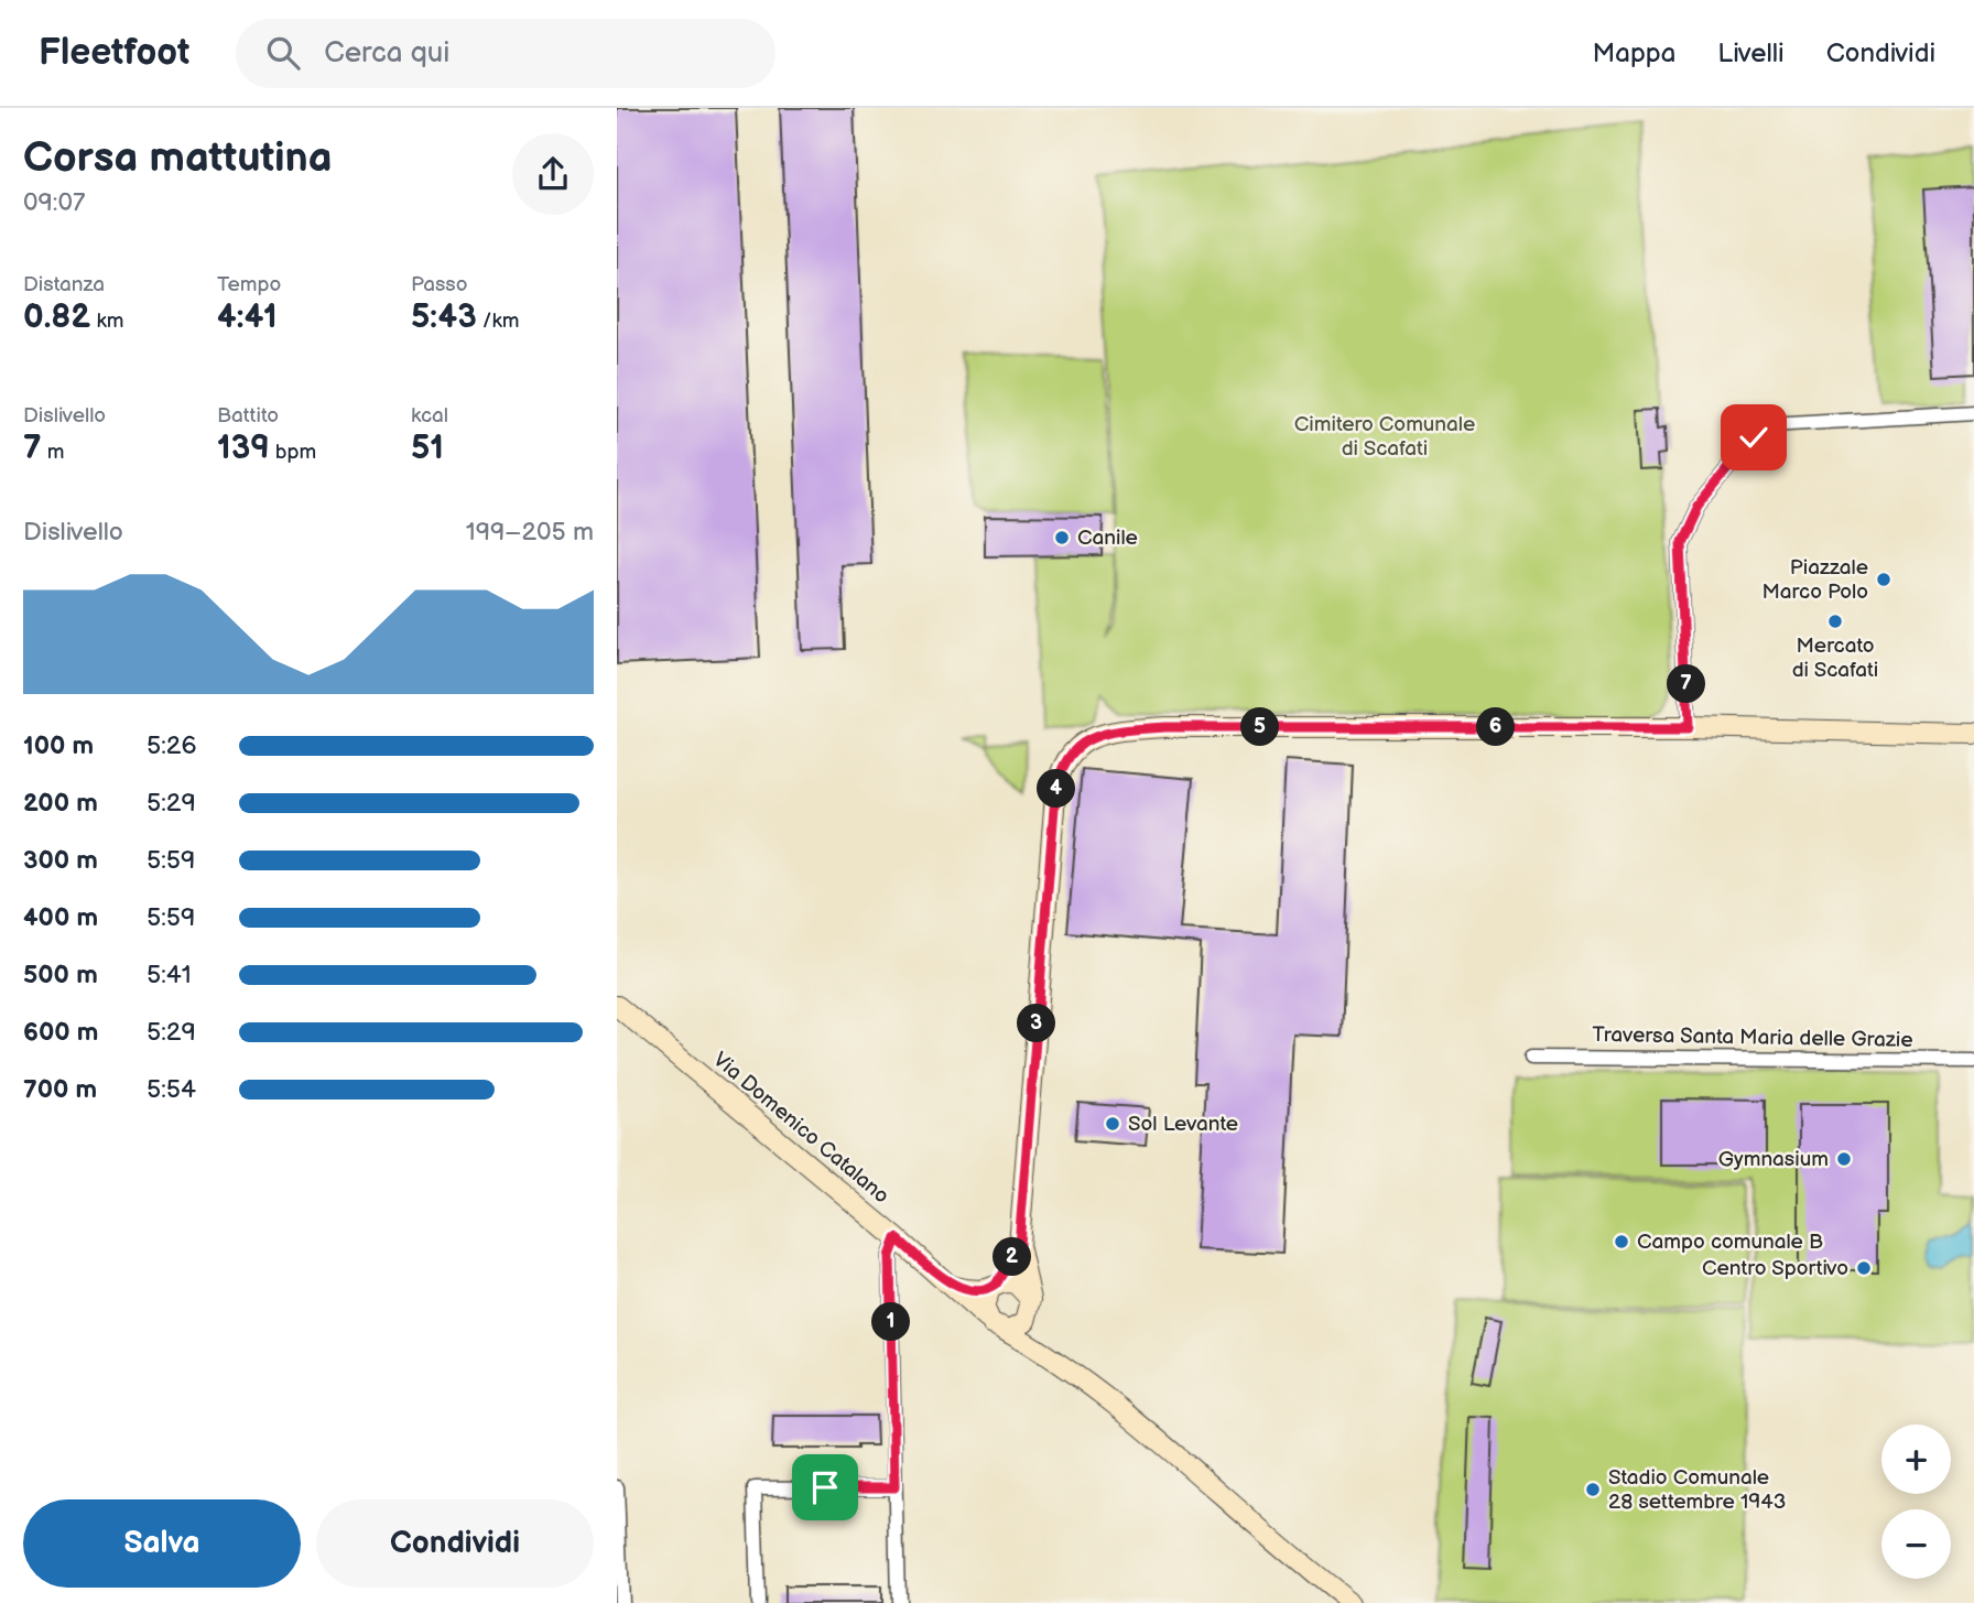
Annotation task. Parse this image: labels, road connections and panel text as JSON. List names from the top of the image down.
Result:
{
  "streets": {
    "street": ["Traversa Santa Maria delle Grazie", "Via Domenico Catalano"]
  },
  "parks": ["Cimitero Comunale di Scafati"],
  "places": [
    "Canile",
    "Piazzale Marco Polo",
    "Mercato di Scafati",
    "Sol Levante",
    "Gymnasium",
    "Campo comunale B",
    "Centro Sportivo",
    "Stadio Comunale 28 settembre 1943"
  ],
  "page": {
    "header": "Fleetfoot",
    "search": "Cerca qui",
    "nav": ["Mappa", "Livelli", "Condividi"],
    "heading": ["Corsa mattutina", "09:07"],
    "stats": [
      ["Distanza", "0.82 km"],
      ["Tempo", "4:41"],
      ["Passo", "5:43 /km"],
      ["Dislivello", "7 m"],
      ["Battito", "139 bpm"],
      ["kcal", "51"]
    ],
    "chart": ["Dislivello", "199–205 m"],
    "pins": [
      "7",
      "5",
      "6",
      "4",
      "3",
      "2",
      "1"
    ],
    "list": [
      {
        "name": "100 m",
        "note": "5:26"
      },
      {
        "name": "200 m",
        "note": "5:29"
      },
      {
        "name": "300 m",
        "note": "5:59"
      },
      {
        "name": "400 m",
        "note": "5:59"
      },
      {
        "name": "500 m",
        "note": "5:41"
      },
      {
        "name": "600 m",
        "note": "5:29"
      },
      {
        "name": "700 m",
        "note": "5:54"
      }
    ],
    "map_buttons": ["+", "−"],
    "buttons": ["Salva", "Condividi"]
  }
}
